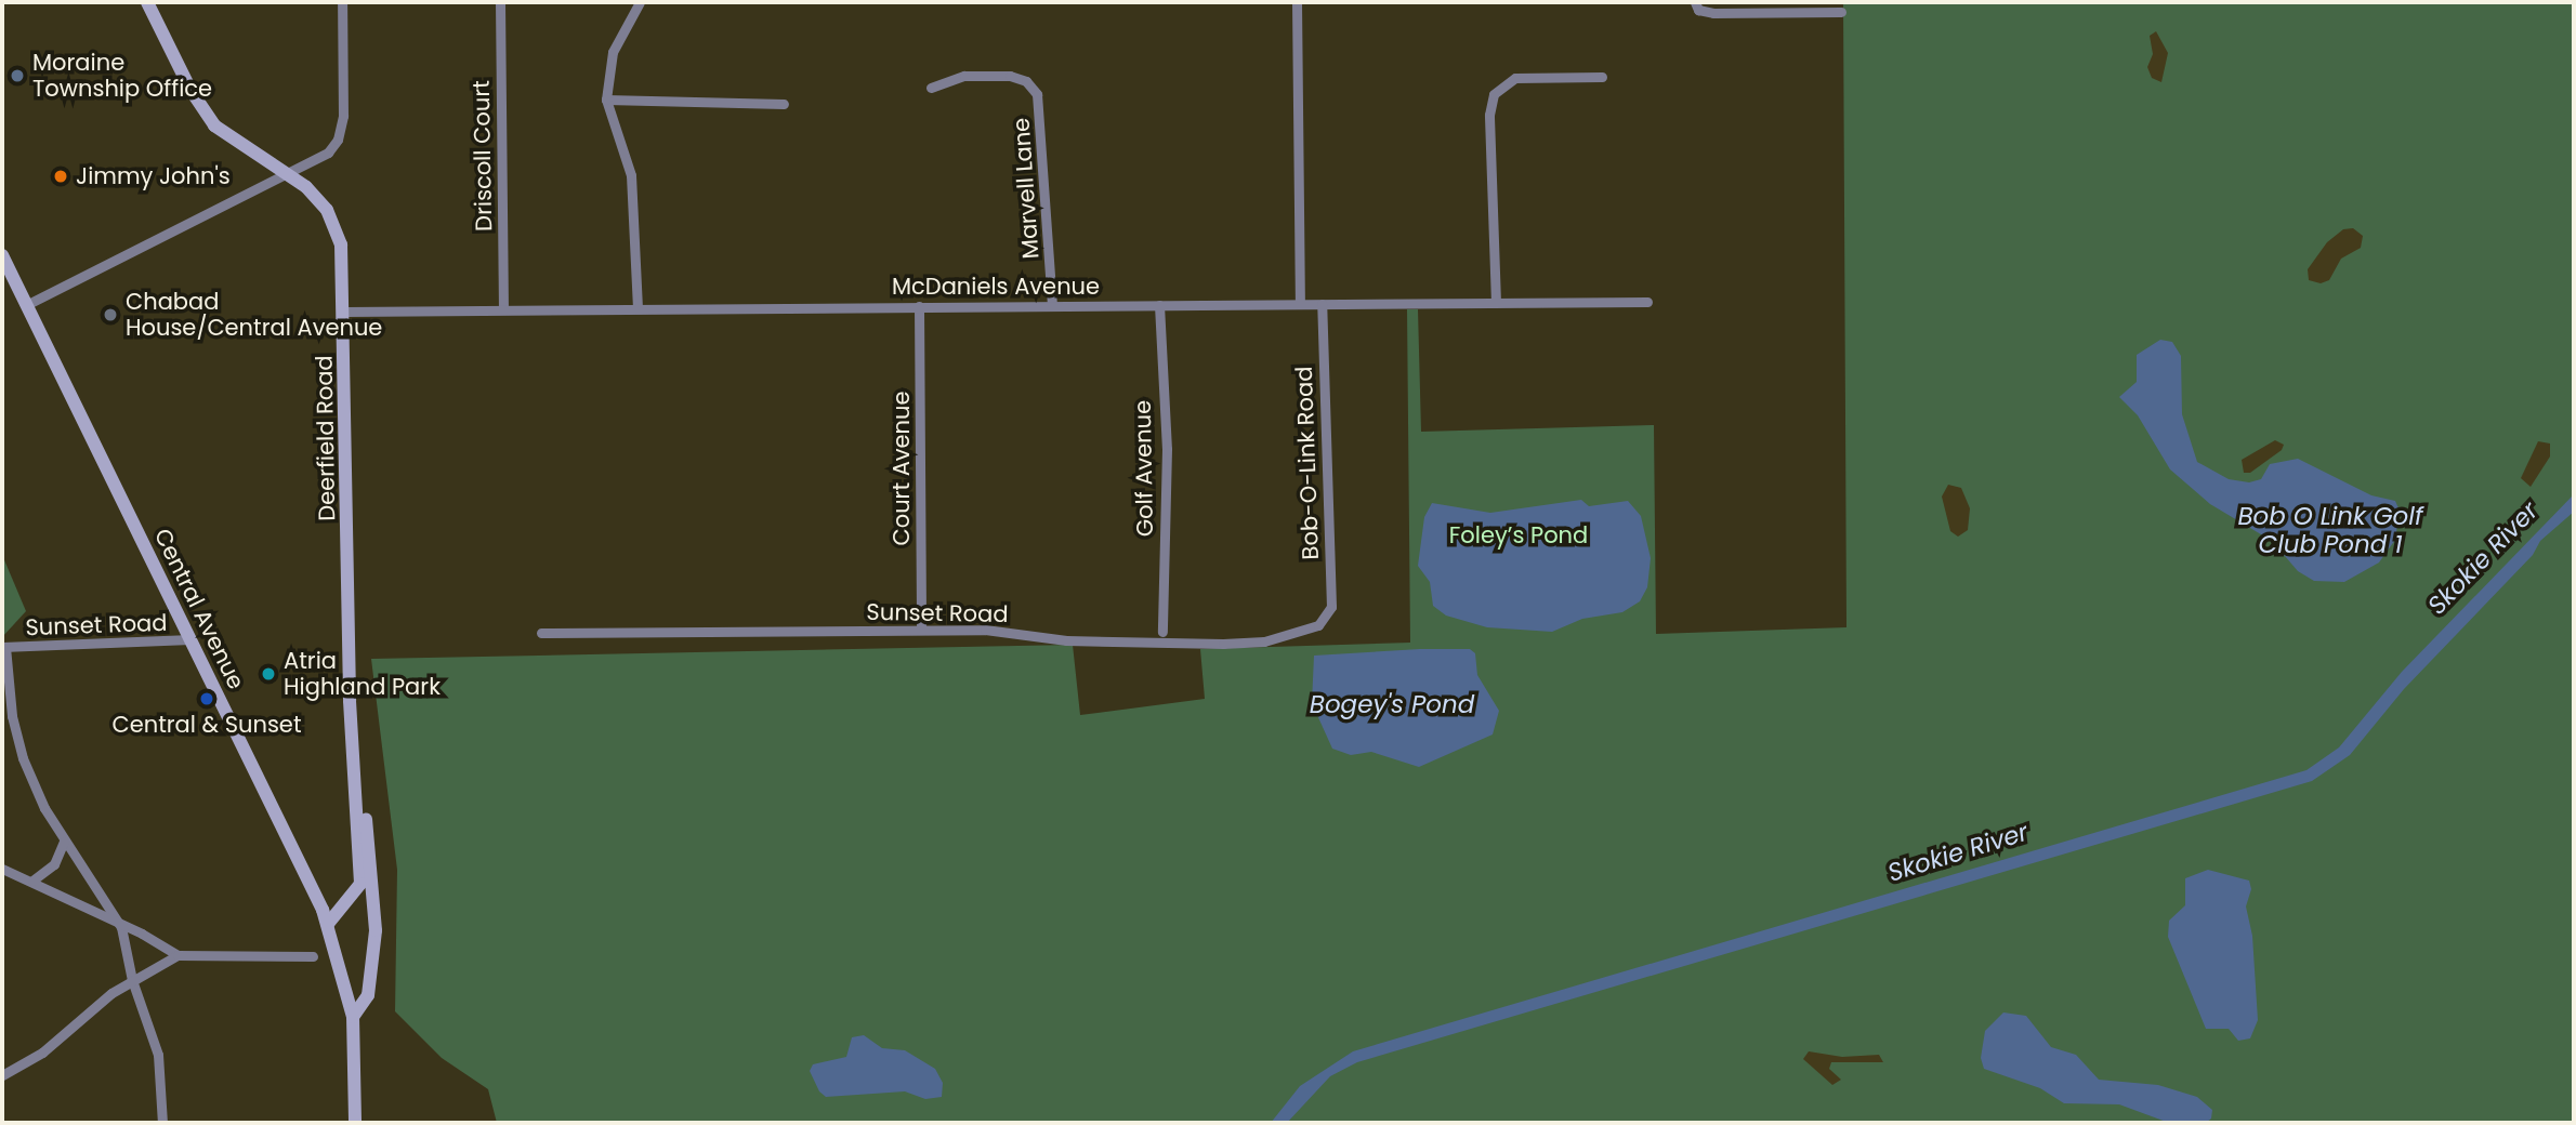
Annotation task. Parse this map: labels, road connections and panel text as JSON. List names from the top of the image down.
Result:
{
  "streets": {
    "street": [
      "Driscoll Court",
      "Marvell Lane",
      "McDaniels Avenue",
      "Deerfield Road",
      "Bob-O-Link Road",
      "Court Avenue",
      "Golf Avenue",
      "Central Avenue",
      "Sunset Road"
    ]
  },
  "crossings": [
    ["Driscoll Court", "McDaniels Avenue"],
    ["Marvell Lane", "McDaniels Avenue"],
    ["McDaniels Avenue", "Deerfield Road"],
    ["McDaniels Avenue", "Bob-O-Link Road"],
    ["McDaniels Avenue", "Court Avenue"],
    ["McDaniels Avenue", "Golf Avenue"],
    ["Deerfield Road", "Central Avenue"],
    ["Bob-O-Link Road", "Sunset Road"],
    ["Court Avenue", "Sunset Road"],
    ["Central Avenue", "Sunset Road"]
  ],
  "water": ["Bob O Link Golf Club Pond 1", "Skokie River", "Bogey's Pond"],
  "parks": ["Foley’s Pond"],
  "places": [
    "Moraine Township Office",
    "Jimmy John's",
    "Chabad House/Central Avenue",
    "Atria Highland Park",
    "Central & Sunset"
  ]
}
